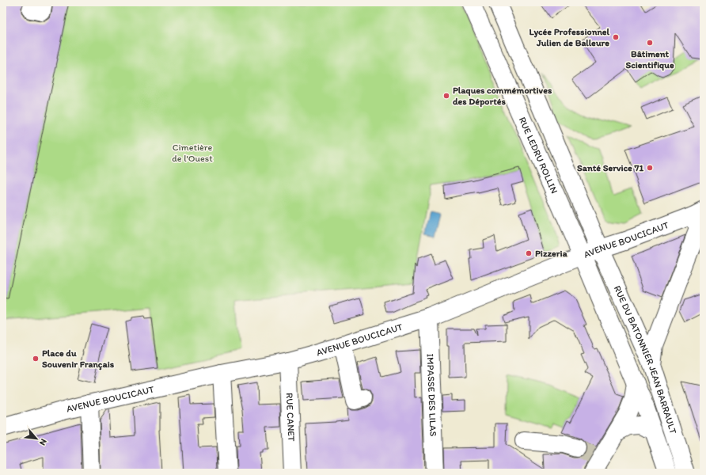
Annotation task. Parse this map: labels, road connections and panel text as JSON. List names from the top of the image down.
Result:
{
  "streets": {
    "main road": [
      "RUE LEDRU ROLLIN",
      "AVENUE BOUCICAUT",
      "RUE DU BATONNIER JEAN BARRAULT",
      "IMPASSE DES LILAS",
      "RUE CANET"
    ]
  },
  "crossings": [
    ["RUE LEDRU ROLLIN", "AVENUE BOUCICAUT"],
    ["RUE LEDRU ROLLIN", "RUE DU BATONNIER JEAN BARRAULT"],
    ["AVENUE BOUCICAUT", "RUE DU BATONNIER JEAN BARRAULT"],
    ["AVENUE BOUCICAUT", "IMPASSE DES LILAS"],
    ["AVENUE BOUCICAUT", "RUE CANET"]
  ],
  "parks": ["Cimetière de l'Ouest"],
  "places": [
    "Lycée Professionnel Julien de Balleure",
    "Bâtiment Scientifique",
    "Plaques commémortives des Déportés",
    "Santé Service 71",
    "Pizzeria",
    "Place du Souvenir Français"
  ],
  "north": "bottom right"
}
